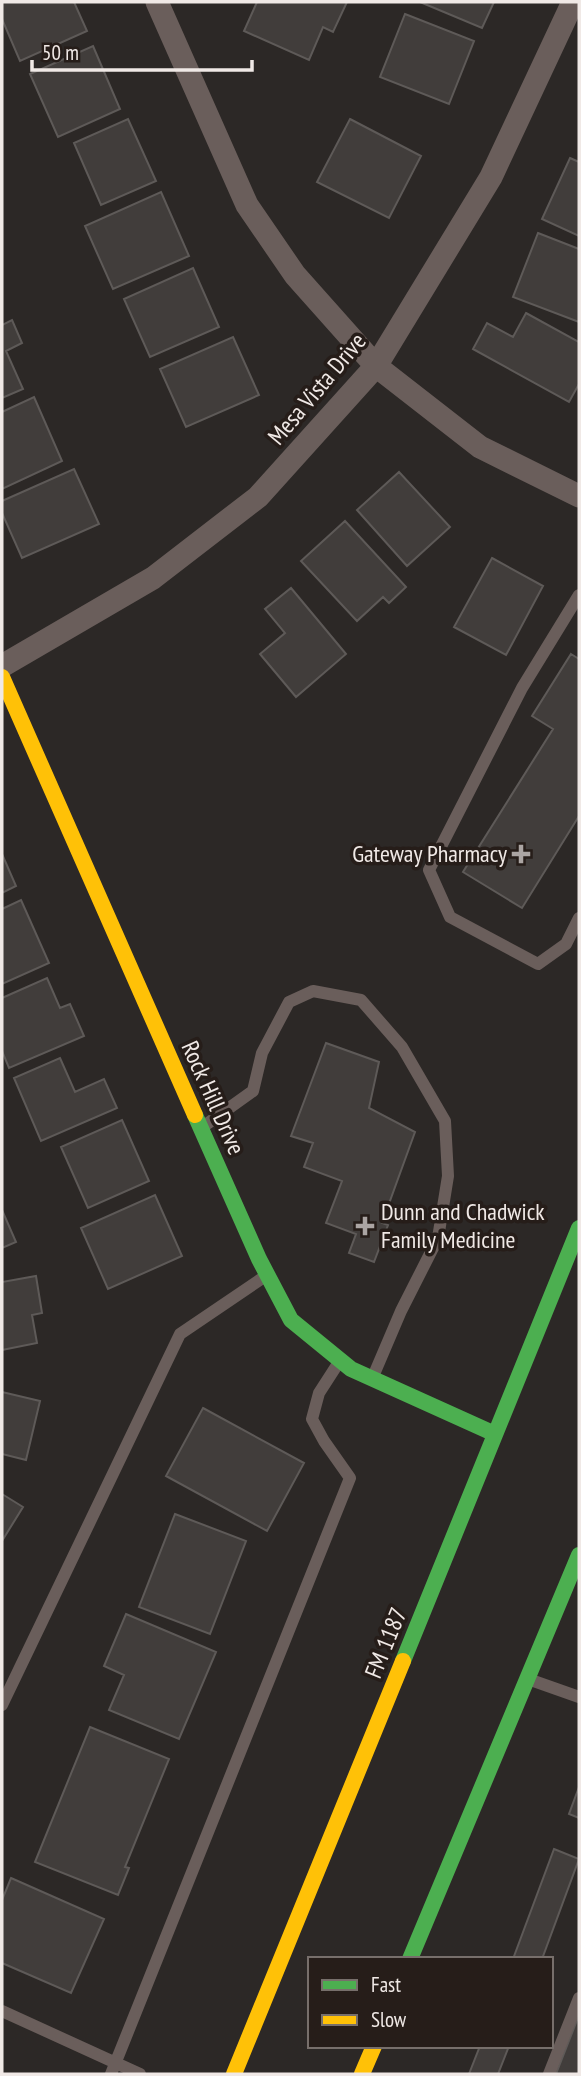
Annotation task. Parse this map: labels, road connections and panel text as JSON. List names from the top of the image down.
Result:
{
  "streets": {
    "main road": ["Rock Hill Drive", "FM 1187"],
    "street": ["Mesa Vista Drive"]
  },
  "crossings": [
    ["Rock Hill Drive", "FM 1187"]
  ],
  "places": {
    "health": ["Gateway Pharmacy", "Dunn and Chadwick Family Medicine"]
  },
  "legend": ["Fast", "Slow"],
  "scale_bar": "50 m"
}
